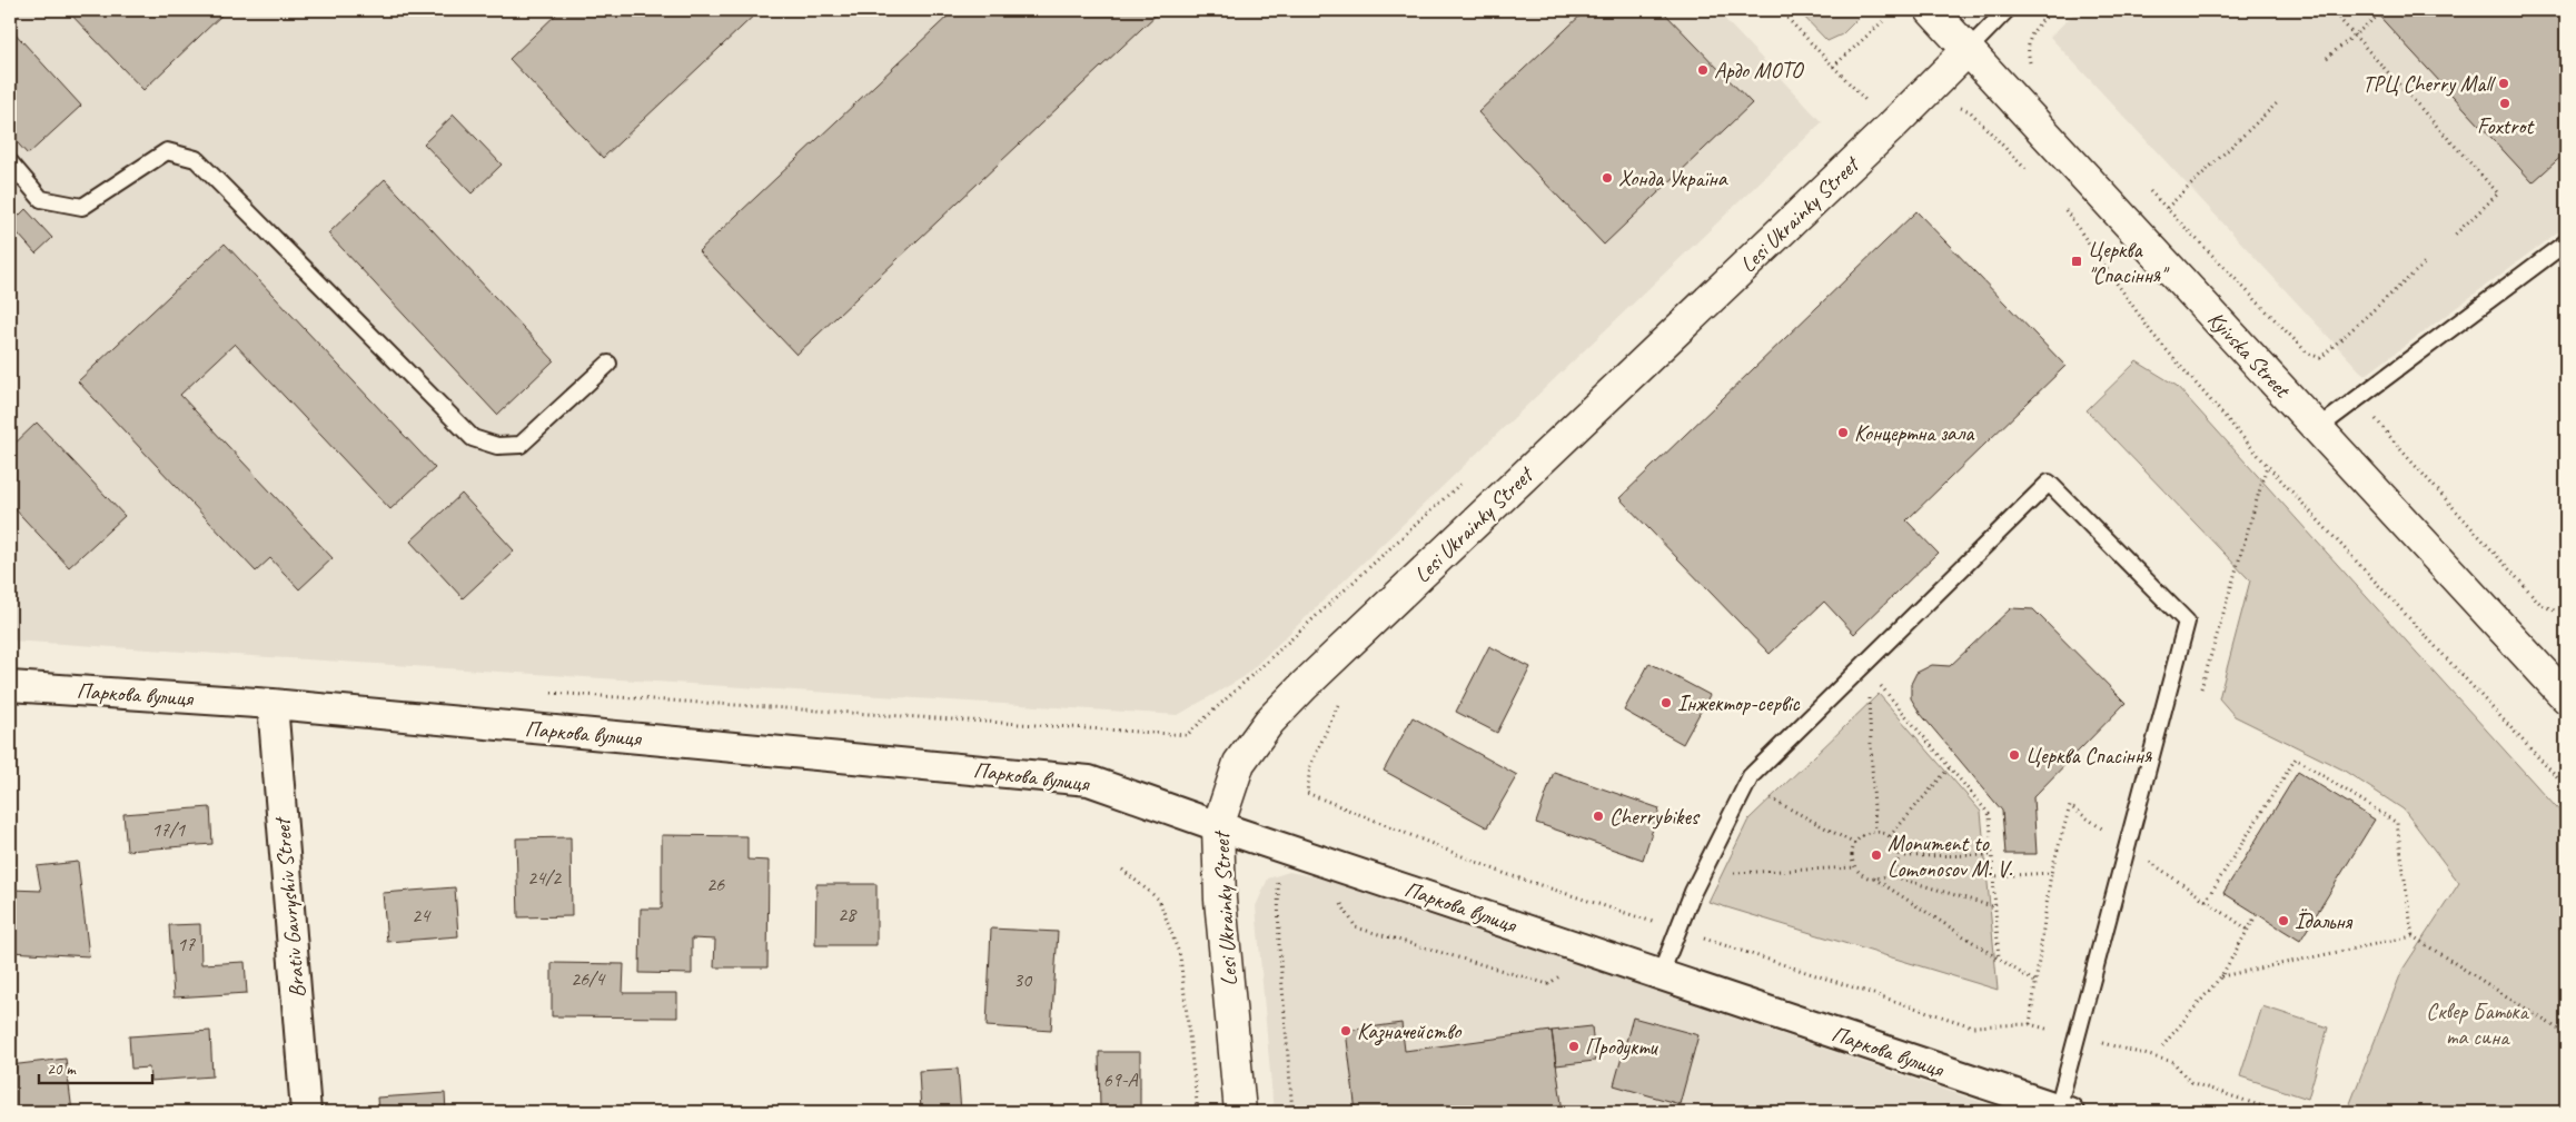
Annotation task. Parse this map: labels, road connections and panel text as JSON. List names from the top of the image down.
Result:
{
  "streets": {
    "street": [
      "Lesi Ukrainky Street",
      "Kyivska Street",
      "Паркова вулиця",
      "Brativ Gavryshiv Street"
    ]
  },
  "crossings": [
    ["Lesi Ukrainky Street", "Kyivska Street"],
    ["Lesi Ukrainky Street", "Паркова вулиця"],
    ["Паркова вулиця", "Brativ Gavryshiv Street"]
  ],
  "parks": ["Сквер Батька та сина"],
  "places": {
    "other": [
      "Ардо МОТО",
      "ТРЦ Cherry Mall",
      "Foxtrot",
      "Хонда Україна",
      "Концертна зала",
      "Інжектор-сервіс",
      "Церква Спасіння",
      "Сherrybikes",
      "Monument to Lomonosov M. V.",
      "Їдальня",
      "Казначейство",
      "Продукти"
    ],
    "transit": ["Церква \"Спасіння\""]
  },
  "house_numbers": [
    "17/1",
    "24/2",
    "26",
    "28",
    "24",
    "17",
    "26/4",
    "30",
    "69-А"
  ],
  "scale_bar": "20 m"
}
